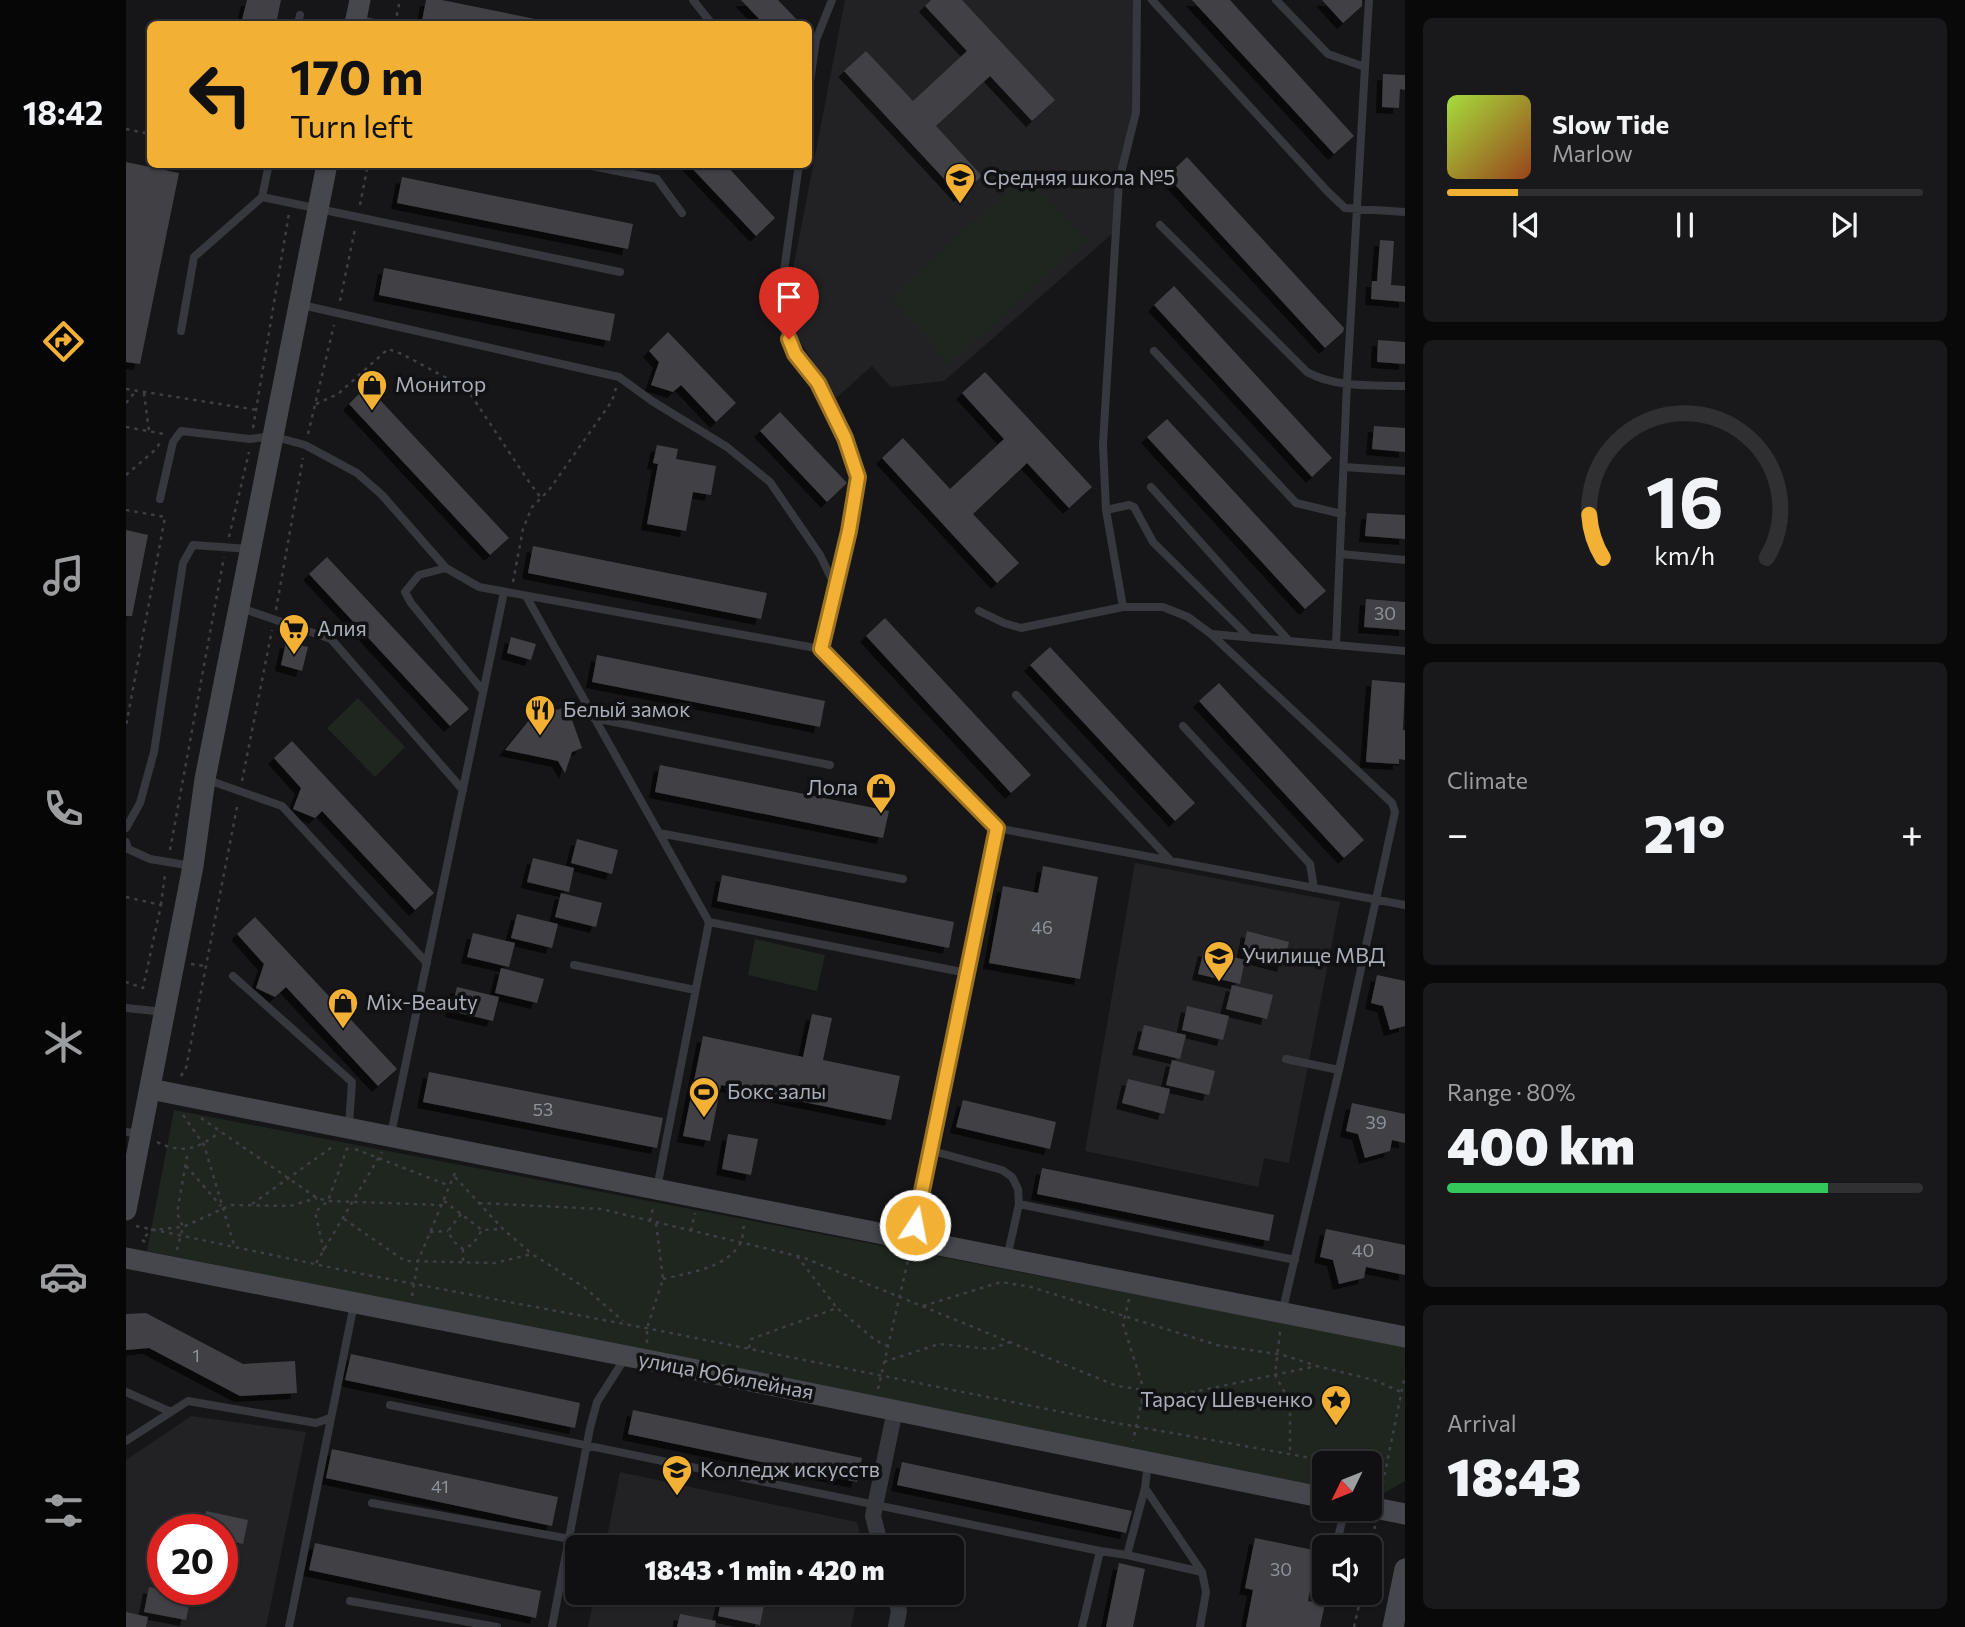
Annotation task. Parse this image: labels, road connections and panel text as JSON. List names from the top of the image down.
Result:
{
  "streets": {
    "street": ["улица Юбилейная"]
  },
  "places": {
    "school or university": ["Средняя школа №5", "Училище МВД", "Колледж искусств"],
    "shop": ["Монитор", "Лола", "Mix-Beauty"],
    "supermarket": ["Алия"],
    "restaurant": ["Белый замок"],
    "sports": ["Бокс залы"],
    "place": ["Тарасу Шевченко"]
  },
  "house_numbers": [
    "30",
    "46",
    "53",
    "39",
    "40",
    "1",
    "41",
    "30"
  ],
  "north": "bottom left",
  "page": {
    "tabs": "18:42",
    "turn": ["170 m", "Turn left"],
    "song": ["Slow Tide", "Marlow"],
    "tile": [
      "Climate",
      ["Range · 80%", "400 km"],
      ["Arrival", "18:43"]
    ],
    "heat": ["−", "21°", "+"],
    "limit": "20",
    "trip": "18:43 · 1 min · 420 m",
    "gauge": ["16", "km/h"]
  }
}
